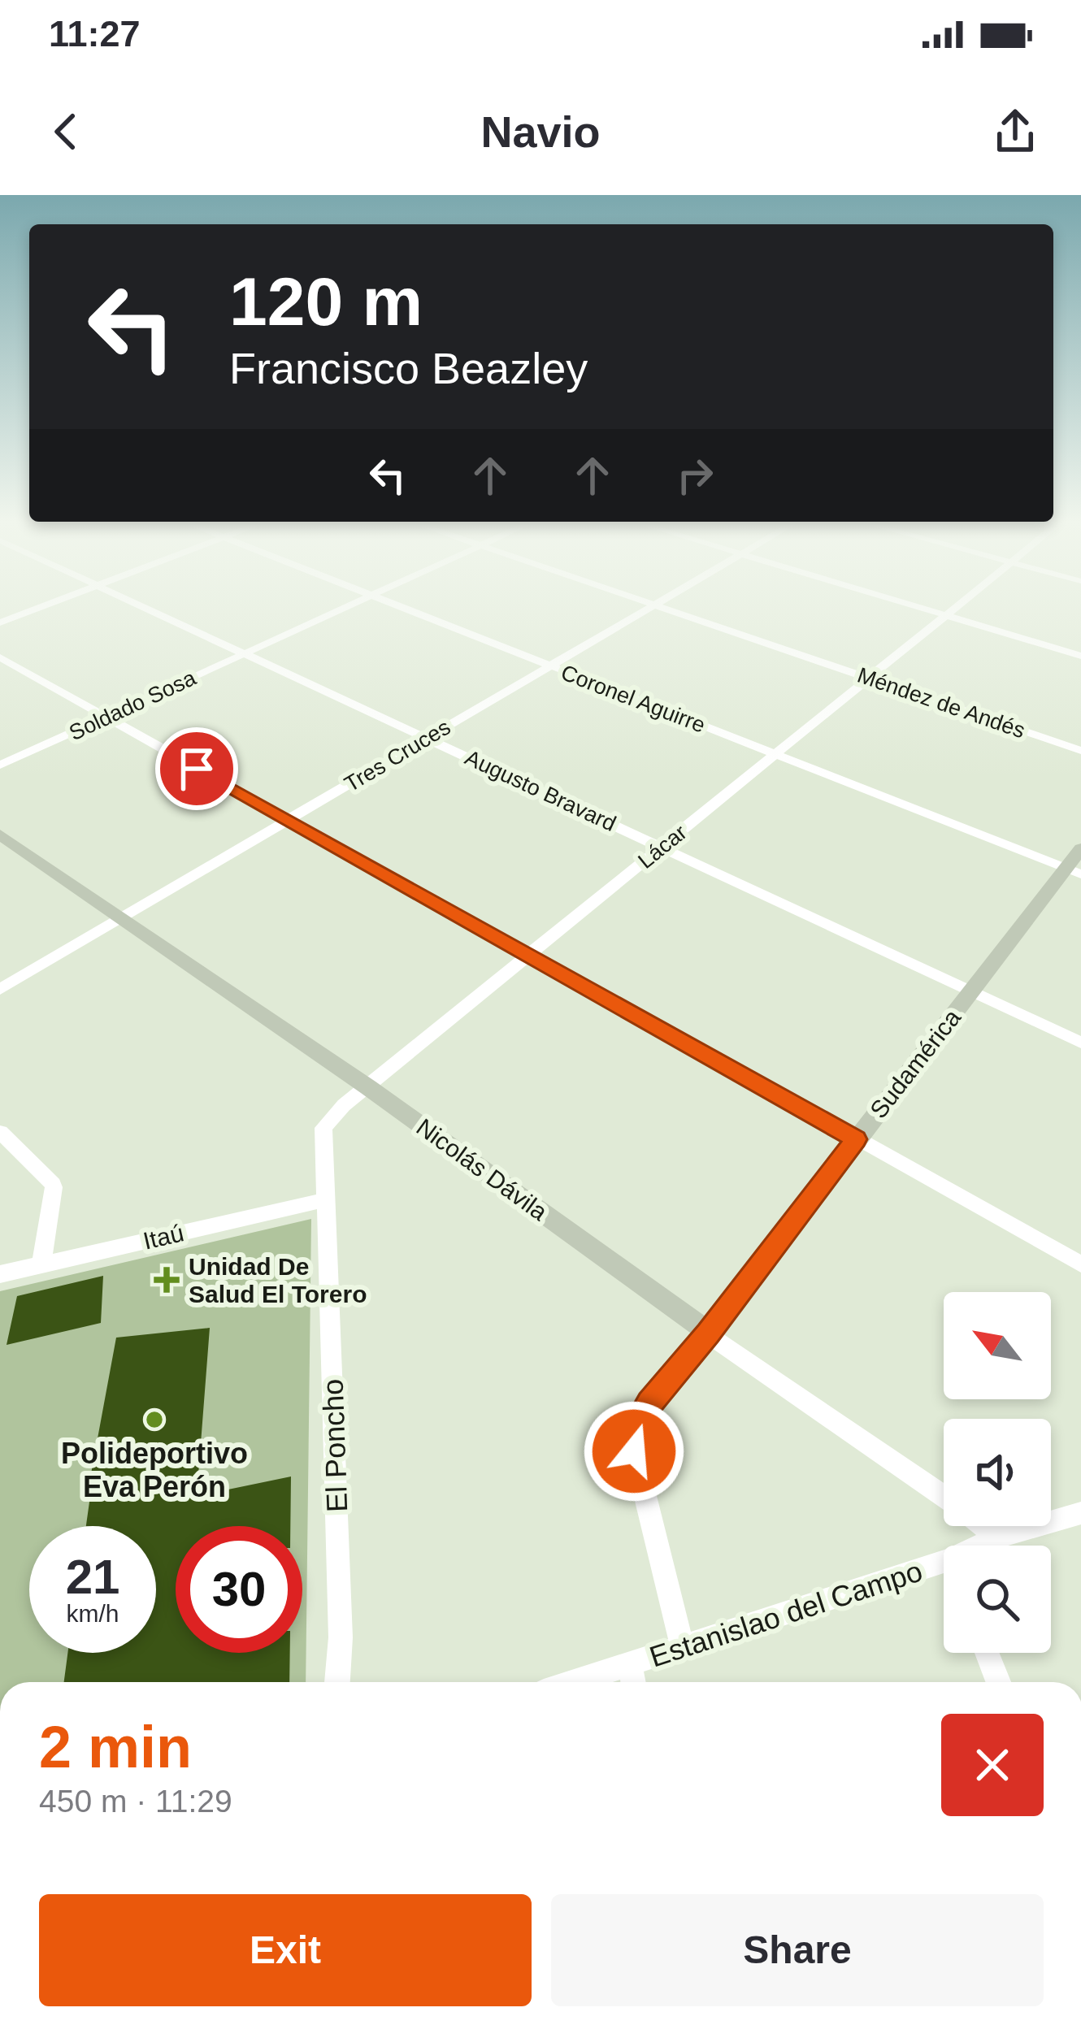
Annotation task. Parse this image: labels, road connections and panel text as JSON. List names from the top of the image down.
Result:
{
  "streets": {
    "street": [
      "Coronel Aguirre",
      "Méndez de Andés",
      "Soldado Sosa",
      "Tres Cruces",
      "Augusto Bravard",
      "Lácar",
      "Sudamérica",
      "Nicolás Dávila",
      "Itaú",
      "El Poncho",
      "Estanislao del Campo"
    ]
  },
  "crossings": [
    ["Coronel Aguirre", "Tres Cruces"],
    ["Coronel Aguirre", "Lácar"],
    ["Coronel Aguirre", "Sudamérica"],
    ["Méndez de Andés", "Lácar"],
    ["Soldado Sosa", "Augusto Bravard"],
    ["Tres Cruces", "Augusto Bravard"],
    ["Tres Cruces", "Nicolás Dávila"],
    ["Augusto Bravard", "Lácar"],
    ["Augusto Bravard", "Sudamérica"],
    ["Lácar", "Nicolás Dávila"],
    ["Lácar", "Itaú"],
    ["Lácar", "El Poncho"],
    ["Sudamérica", "Nicolás Dávila"],
    ["Sudamérica", "Estanislao del Campo"],
    ["Nicolás Dávila", "Estanislao del Campo"],
    ["Itaú", "El Poncho"]
  ],
  "places": {
    "health": ["Unidad De Salud El Torero"],
    "other": ["Polideportivo Eva Perón"]
  },
  "north": "top left",
  "page": {
    "status": "11:27",
    "header": "Navio",
    "turn": ["120 m", "Francisco Beazley"],
    "speed": "21 km/h",
    "limit": "30",
    "heading": ["2 min", "450 m · 11:29"],
    "buttons": ["Exit", "Share"]
  }
}
